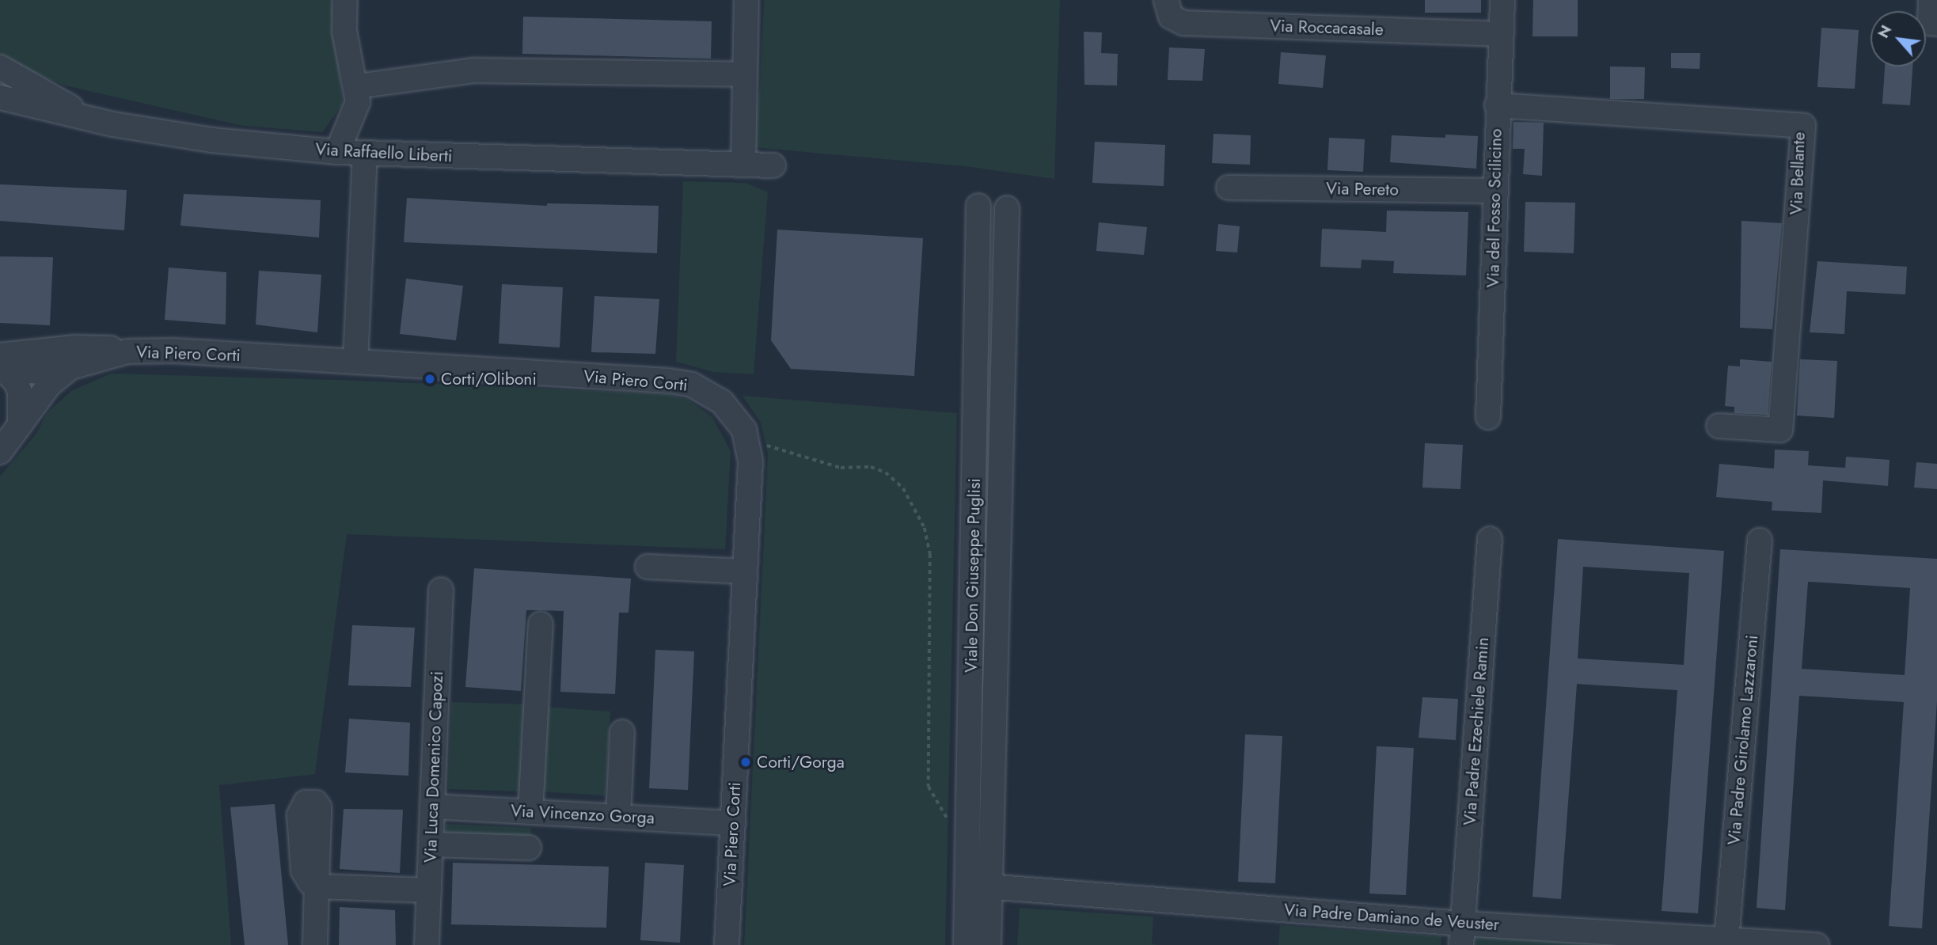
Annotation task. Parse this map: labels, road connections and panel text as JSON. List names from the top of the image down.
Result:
{
  "streets": {
    "street": [
      "Via Roccacasale",
      "Via Raffaello Liberti",
      "Via Bellante",
      "Via Pereto",
      "Via del Fosso Scilicino",
      "Via Piero Corti",
      "Viale Don Giuseppe Puglisi",
      "Via Padre Ezechiele Ramin",
      "Via Padre Girolamo Lazzaroni",
      "Via Luca Domenico Capozi",
      "Via Vincenzo Gorga",
      "Via Padre Damiano de Veuster"
    ]
  },
  "crossings": [
    ["Via Roccacasale", "Via del Fosso Scilicino"],
    ["Via Bellante", "Via del Fosso Scilicino"],
    ["Via Pereto", "Via del Fosso Scilicino"],
    ["Via Piero Corti", "Via Vincenzo Gorga"],
    ["Viale Don Giuseppe Puglisi", "Via Padre Damiano de Veuster"],
    ["Via Padre Ezechiele Ramin", "Via Padre Damiano de Veuster"],
    ["Via Padre Girolamo Lazzaroni", "Via Padre Damiano de Veuster"],
    ["Via Luca Domenico Capozi", "Via Vincenzo Gorga"]
  ],
  "places": ["Corti/Oliboni", "Corti/Gorga"],
  "north": "top left"
}
